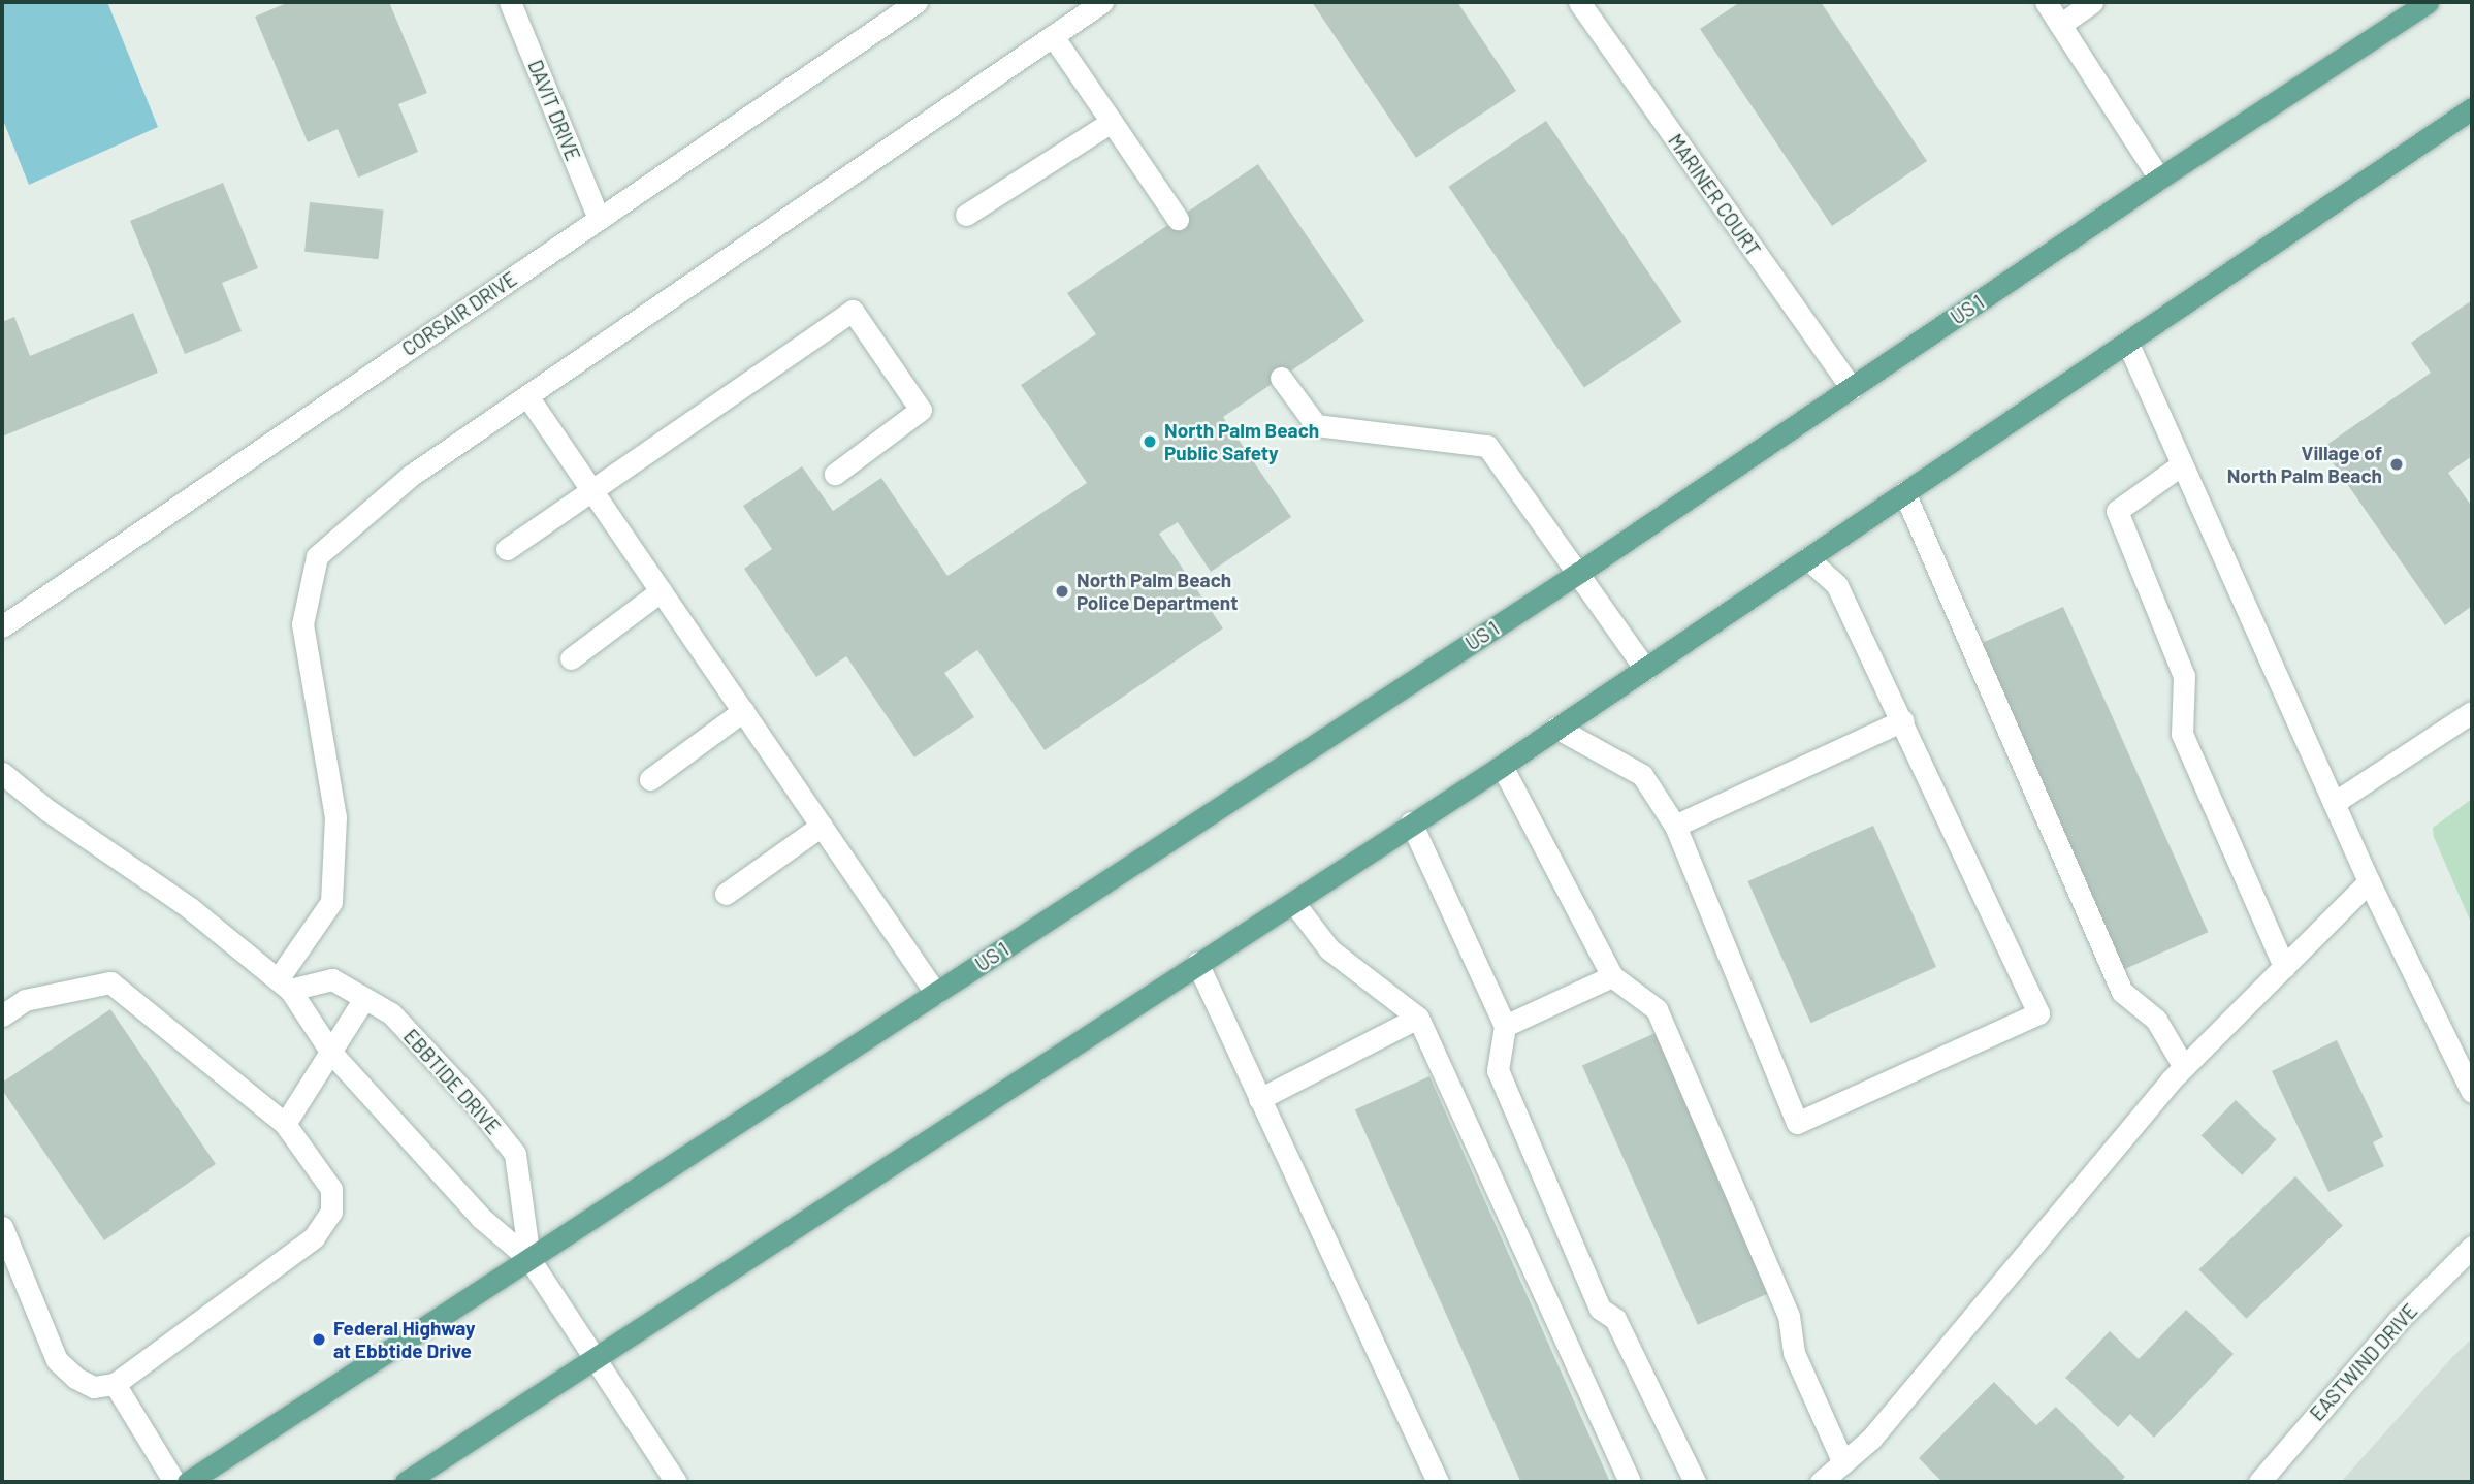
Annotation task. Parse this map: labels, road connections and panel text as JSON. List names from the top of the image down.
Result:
{
  "streets": {
    "main road": ["US 1"],
    "street": [
      "DAVIT DRIVE",
      "MARINER COURT",
      "CORSAIR DRIVE",
      "EBBTIDE DRIVE",
      "EASTWIND DRIVE"
    ]
  },
  "crossings": [
    ["DAVIT DRIVE", "CORSAIR DRIVE"],
    ["MARINER COURT", "US 1"],
    ["US 1", "EBBTIDE DRIVE"]
  ],
  "places": [
    "North Palm Beach Public Safety",
    "Village of North Palm Beach",
    "North Palm Beach Police Department",
    "Federal Highway at Ebbtide Drive"
  ]
}
